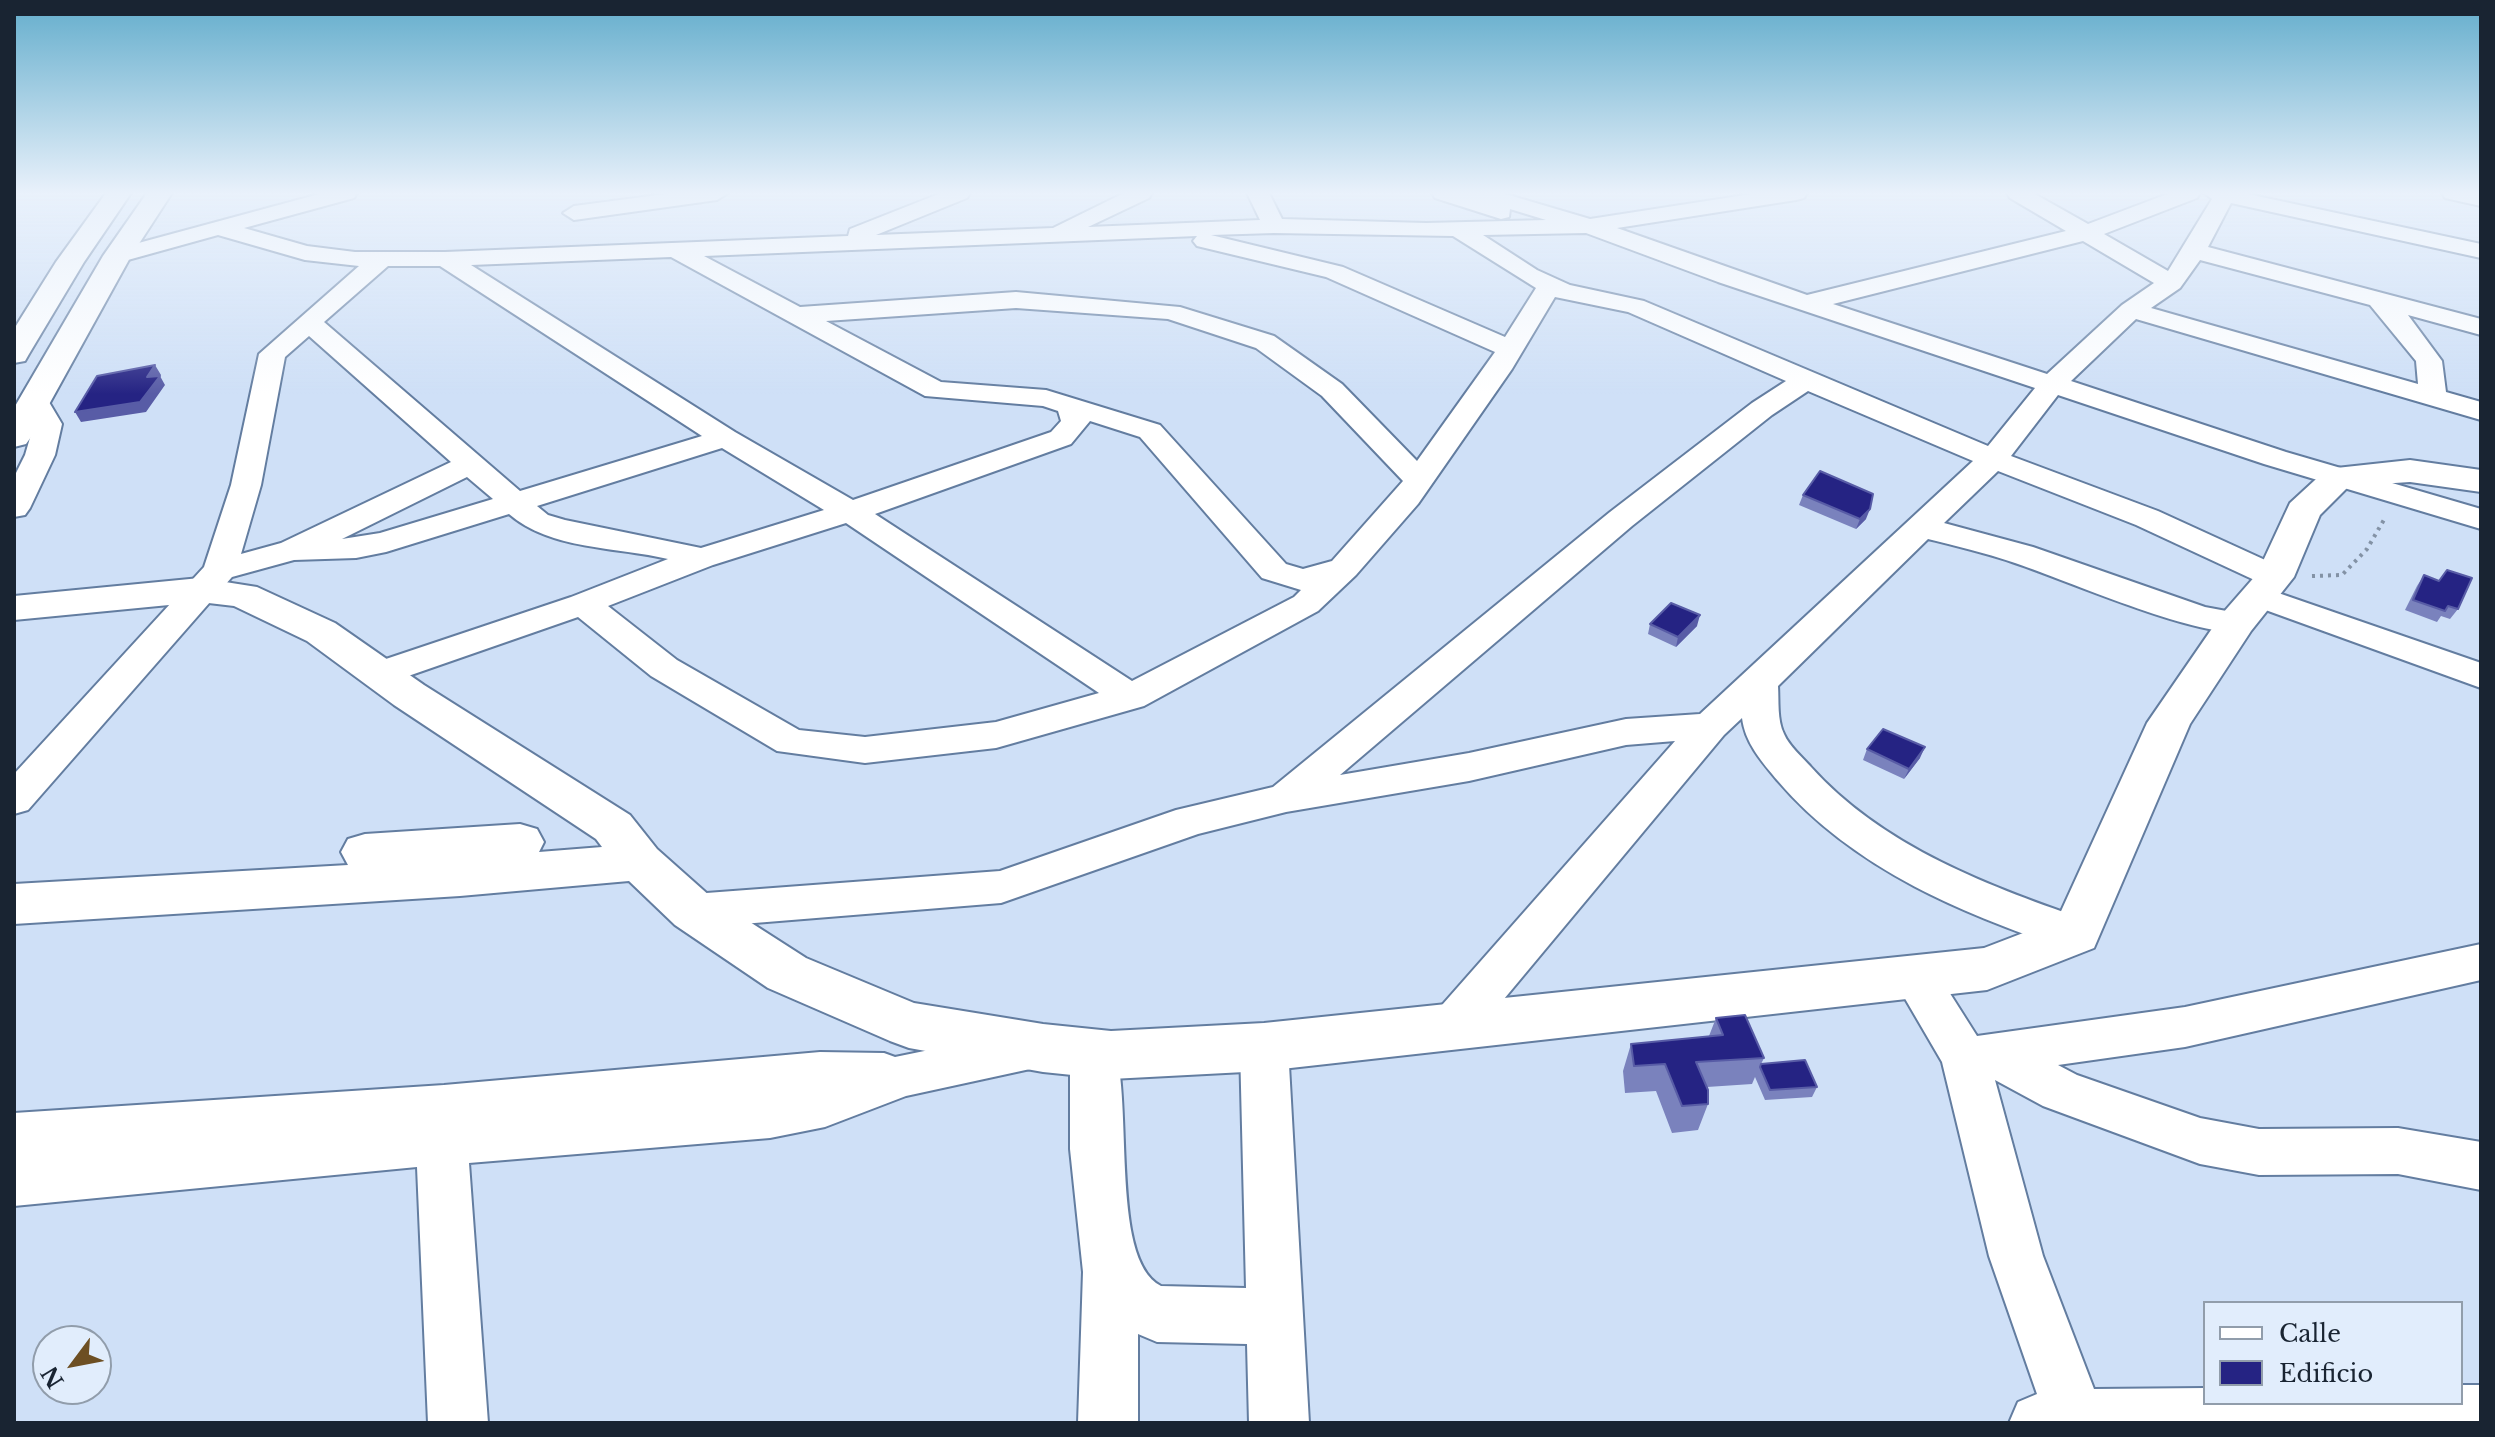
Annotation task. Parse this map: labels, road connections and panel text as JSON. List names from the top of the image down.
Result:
{
  "legend": ["Calle", "Edificio"],
  "north": "bottom left"
}
